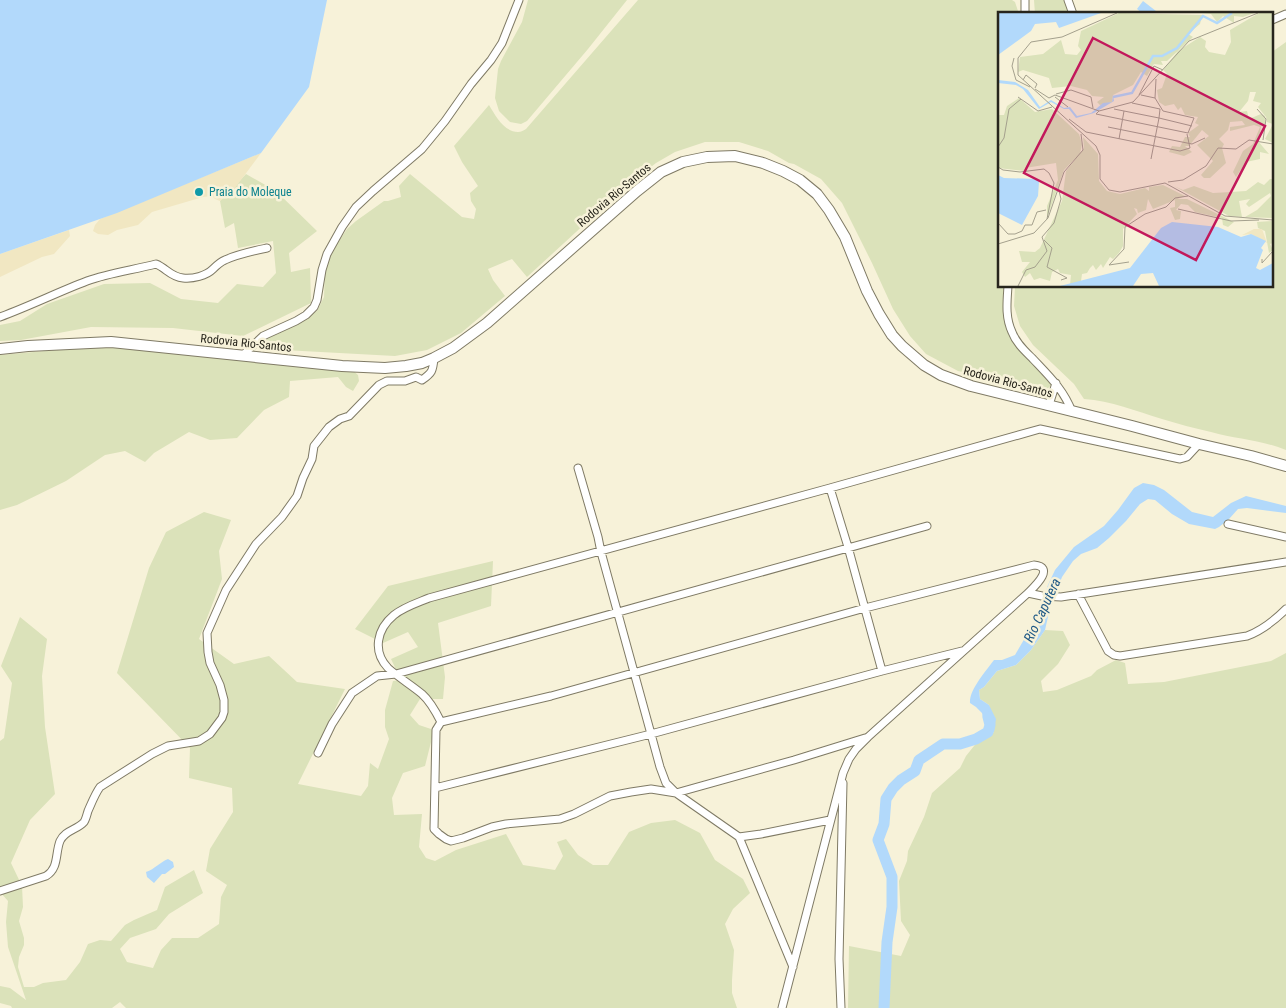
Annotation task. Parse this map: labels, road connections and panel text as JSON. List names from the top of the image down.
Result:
{
  "streets": {
    "highway": ["Rodovia Rio-Santos"]
  },
  "water": ["Rio Caputera"],
  "places": ["Praia do Moleque"]
}
